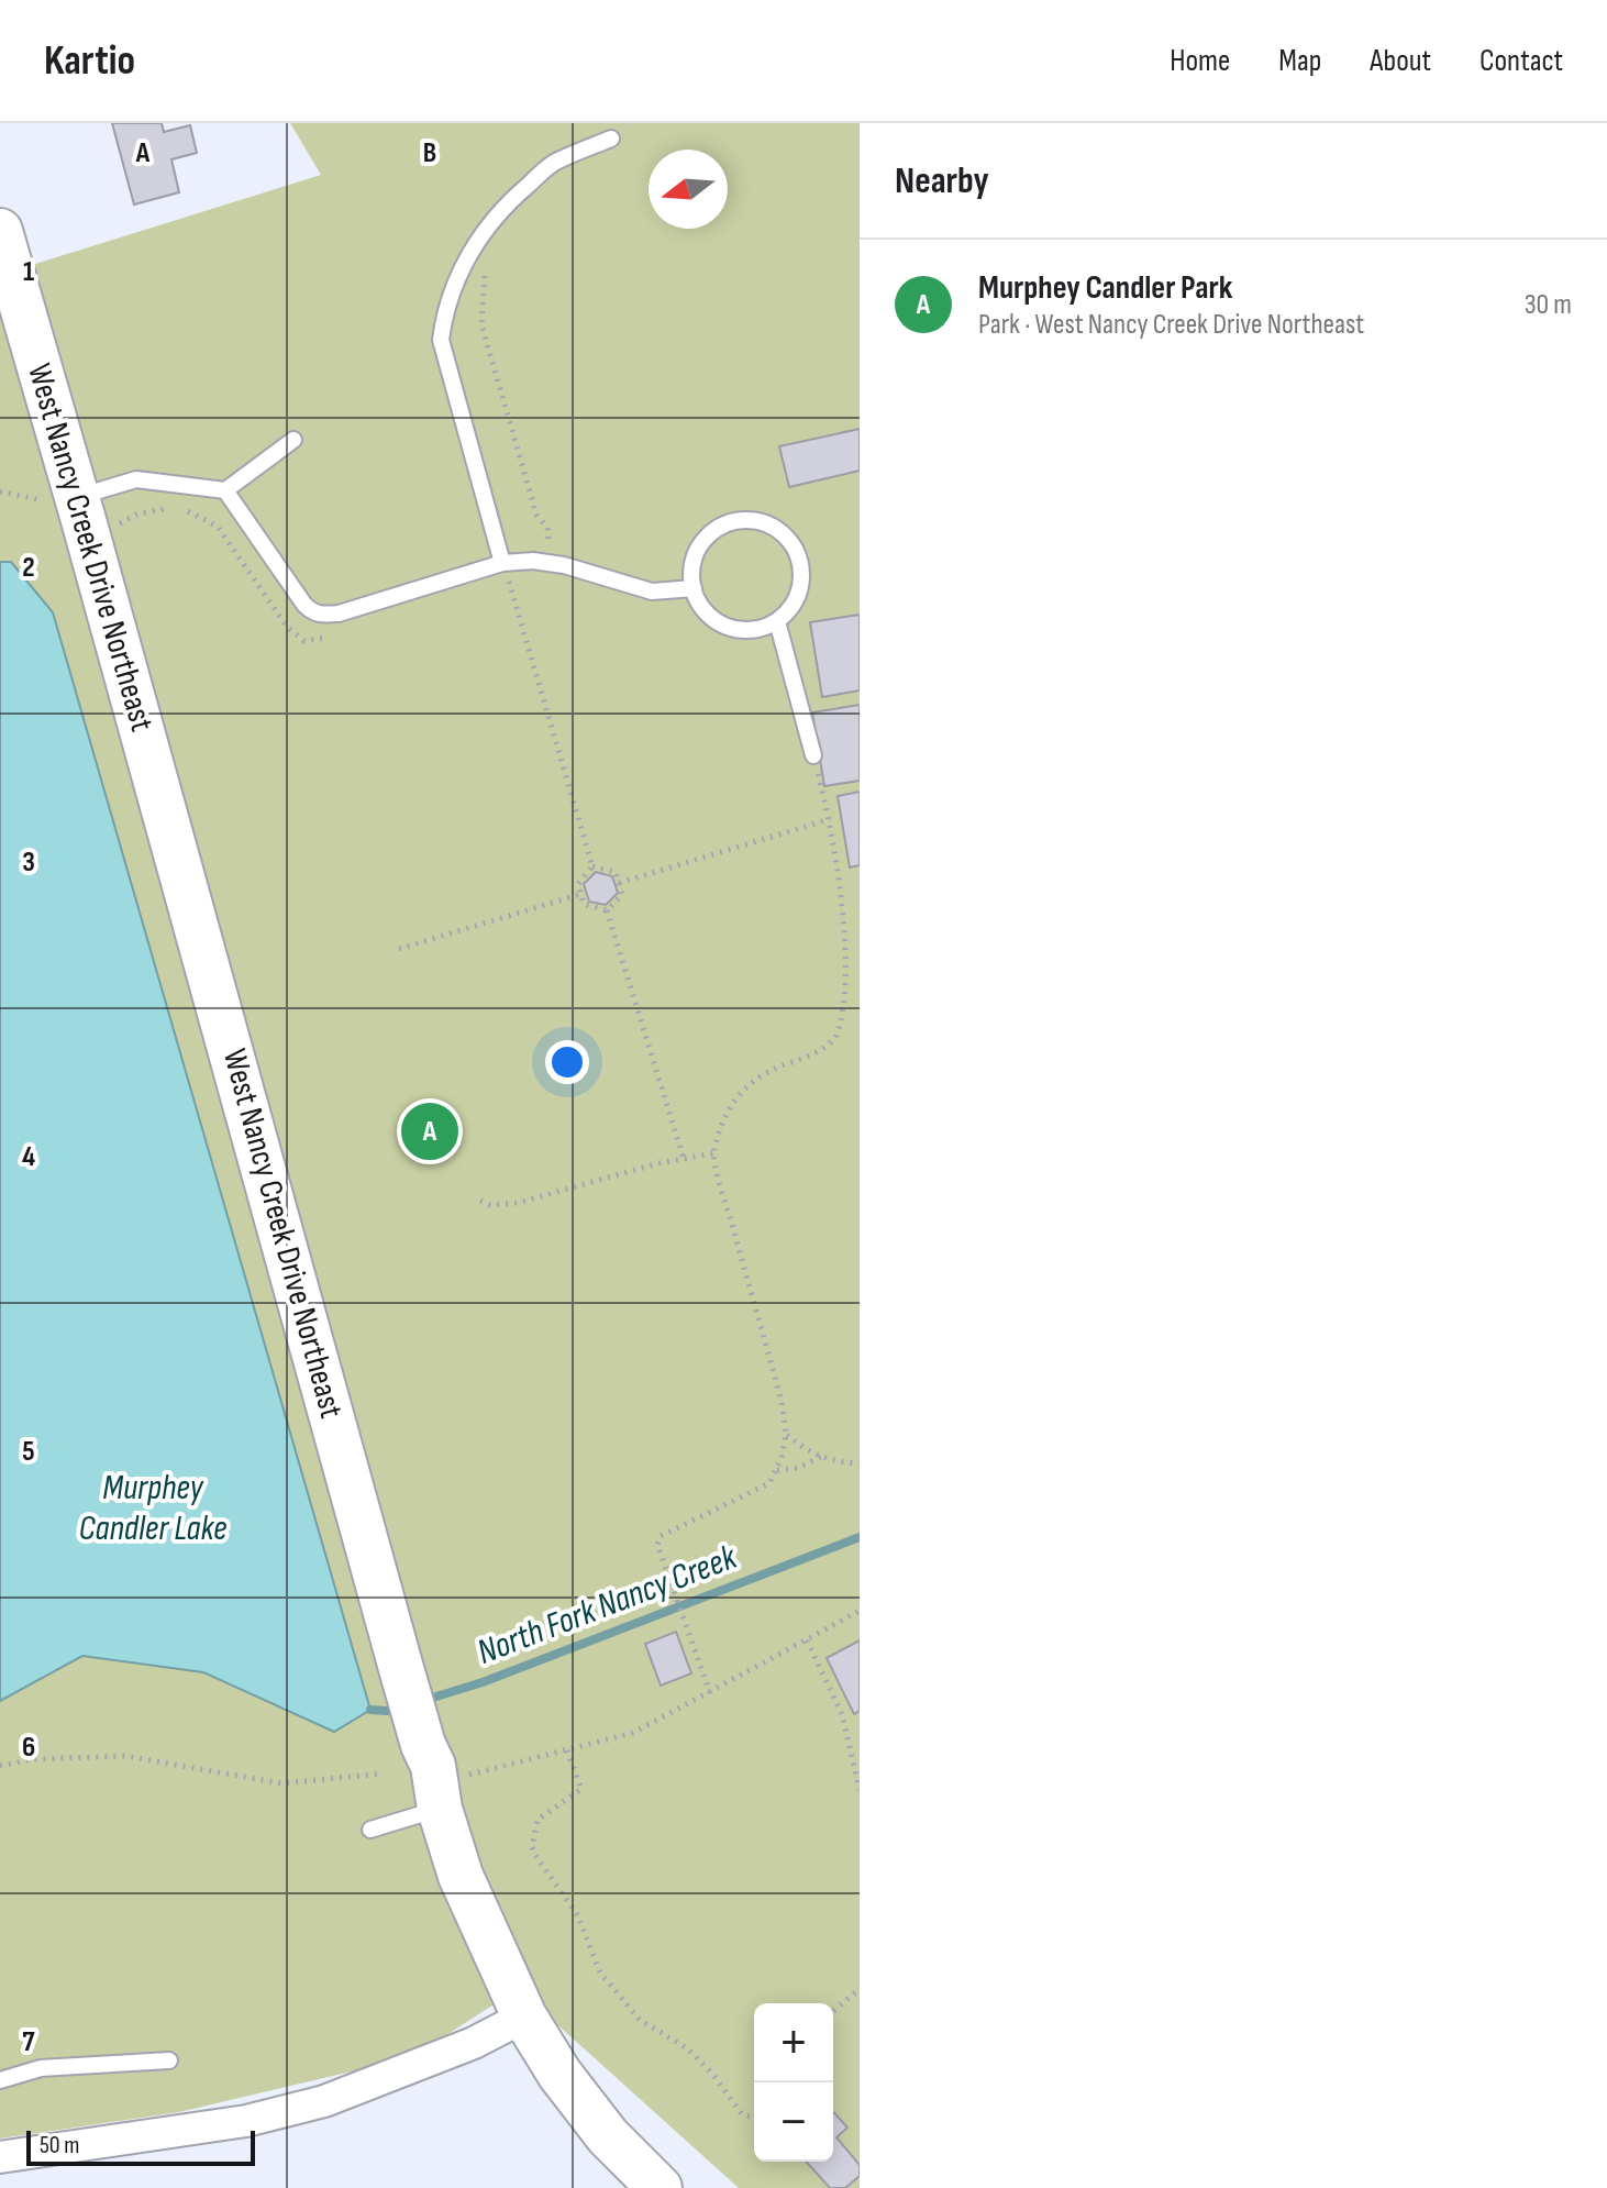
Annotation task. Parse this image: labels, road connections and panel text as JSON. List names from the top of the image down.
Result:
{
  "streets": {
    "street": ["West Nancy Creek Drive Northeast"]
  },
  "water": ["Murphey Candler Lake", "North Fork Nancy Creek"],
  "scale_bar": "50 m",
  "north": "left",
  "page": {
    "header": "Kartio",
    "nav": [
      "Home",
      "Map",
      "About",
      "Contact"
    ],
    "heading": "Nearby",
    "list": [
      {
        "mark": "A",
        "name": "Murphey Candler Park",
        "note": "Park · West Nancy Creek Drive Northeast",
        "value": "30 m"
      }
    ],
    "pins": "A",
    "map_buttons": ["+", "−"],
    "scale": "50 m"
  },
  "grid": {
    "columns": ["A", "B"],
    "rows": [
      "1",
      "2",
      "3",
      "4",
      "5",
      "6",
      "7"
    ]
  }
}
